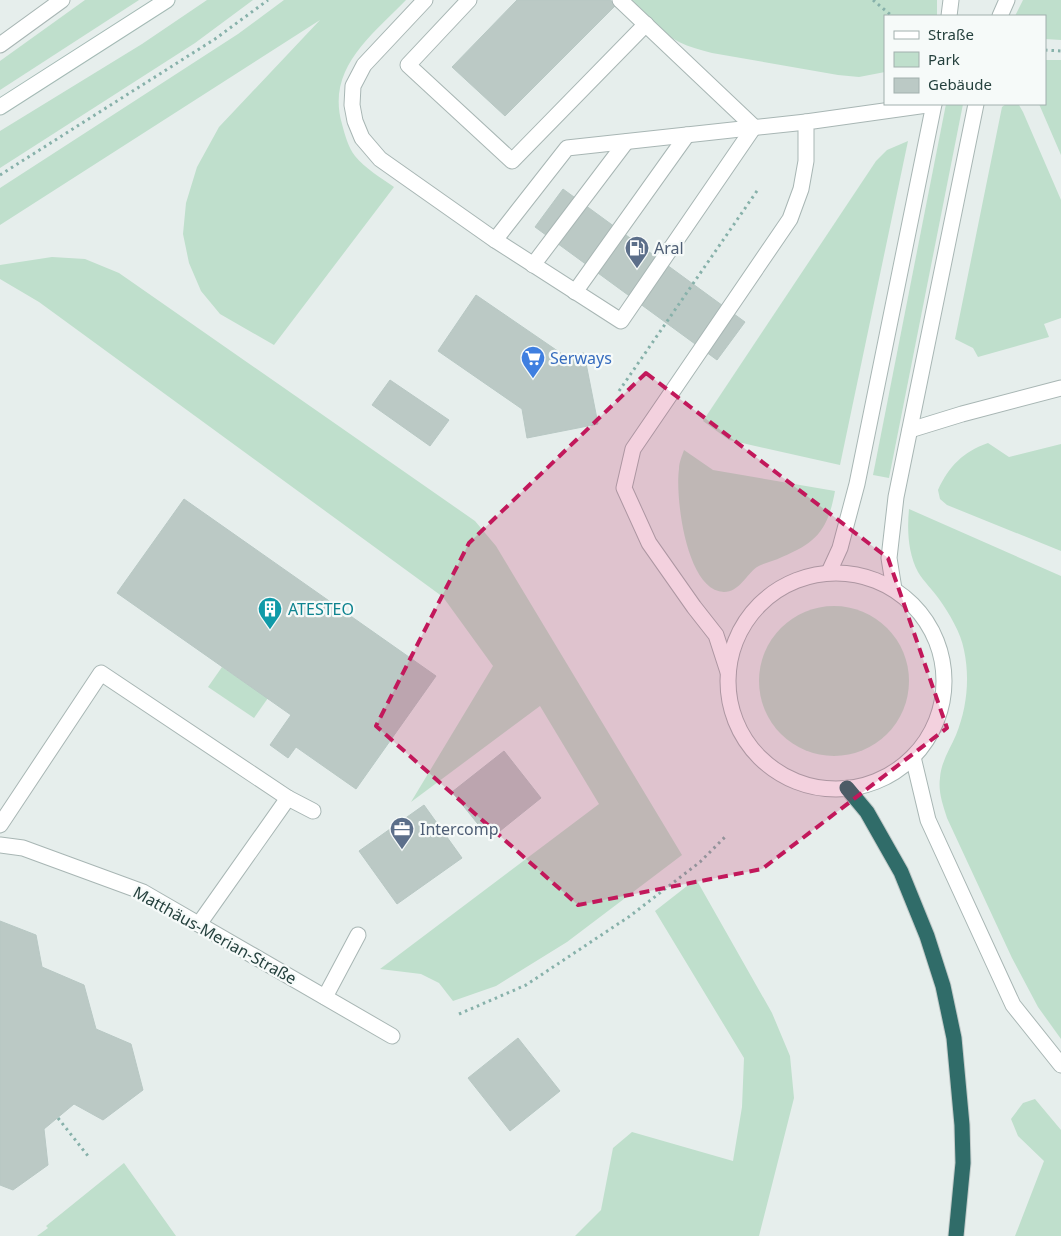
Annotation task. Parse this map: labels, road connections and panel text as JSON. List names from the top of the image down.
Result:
{
  "streets": {
    "street": ["Matthäus-Merian-Straße"]
  },
  "places": {
    "fuel station": ["Aral"],
    "supermarket": ["Serways"],
    "building": ["ATESTEO"],
    "office": ["Intercomp"]
  },
  "legend": ["Straße", "Park", "Gebäude"]
}
